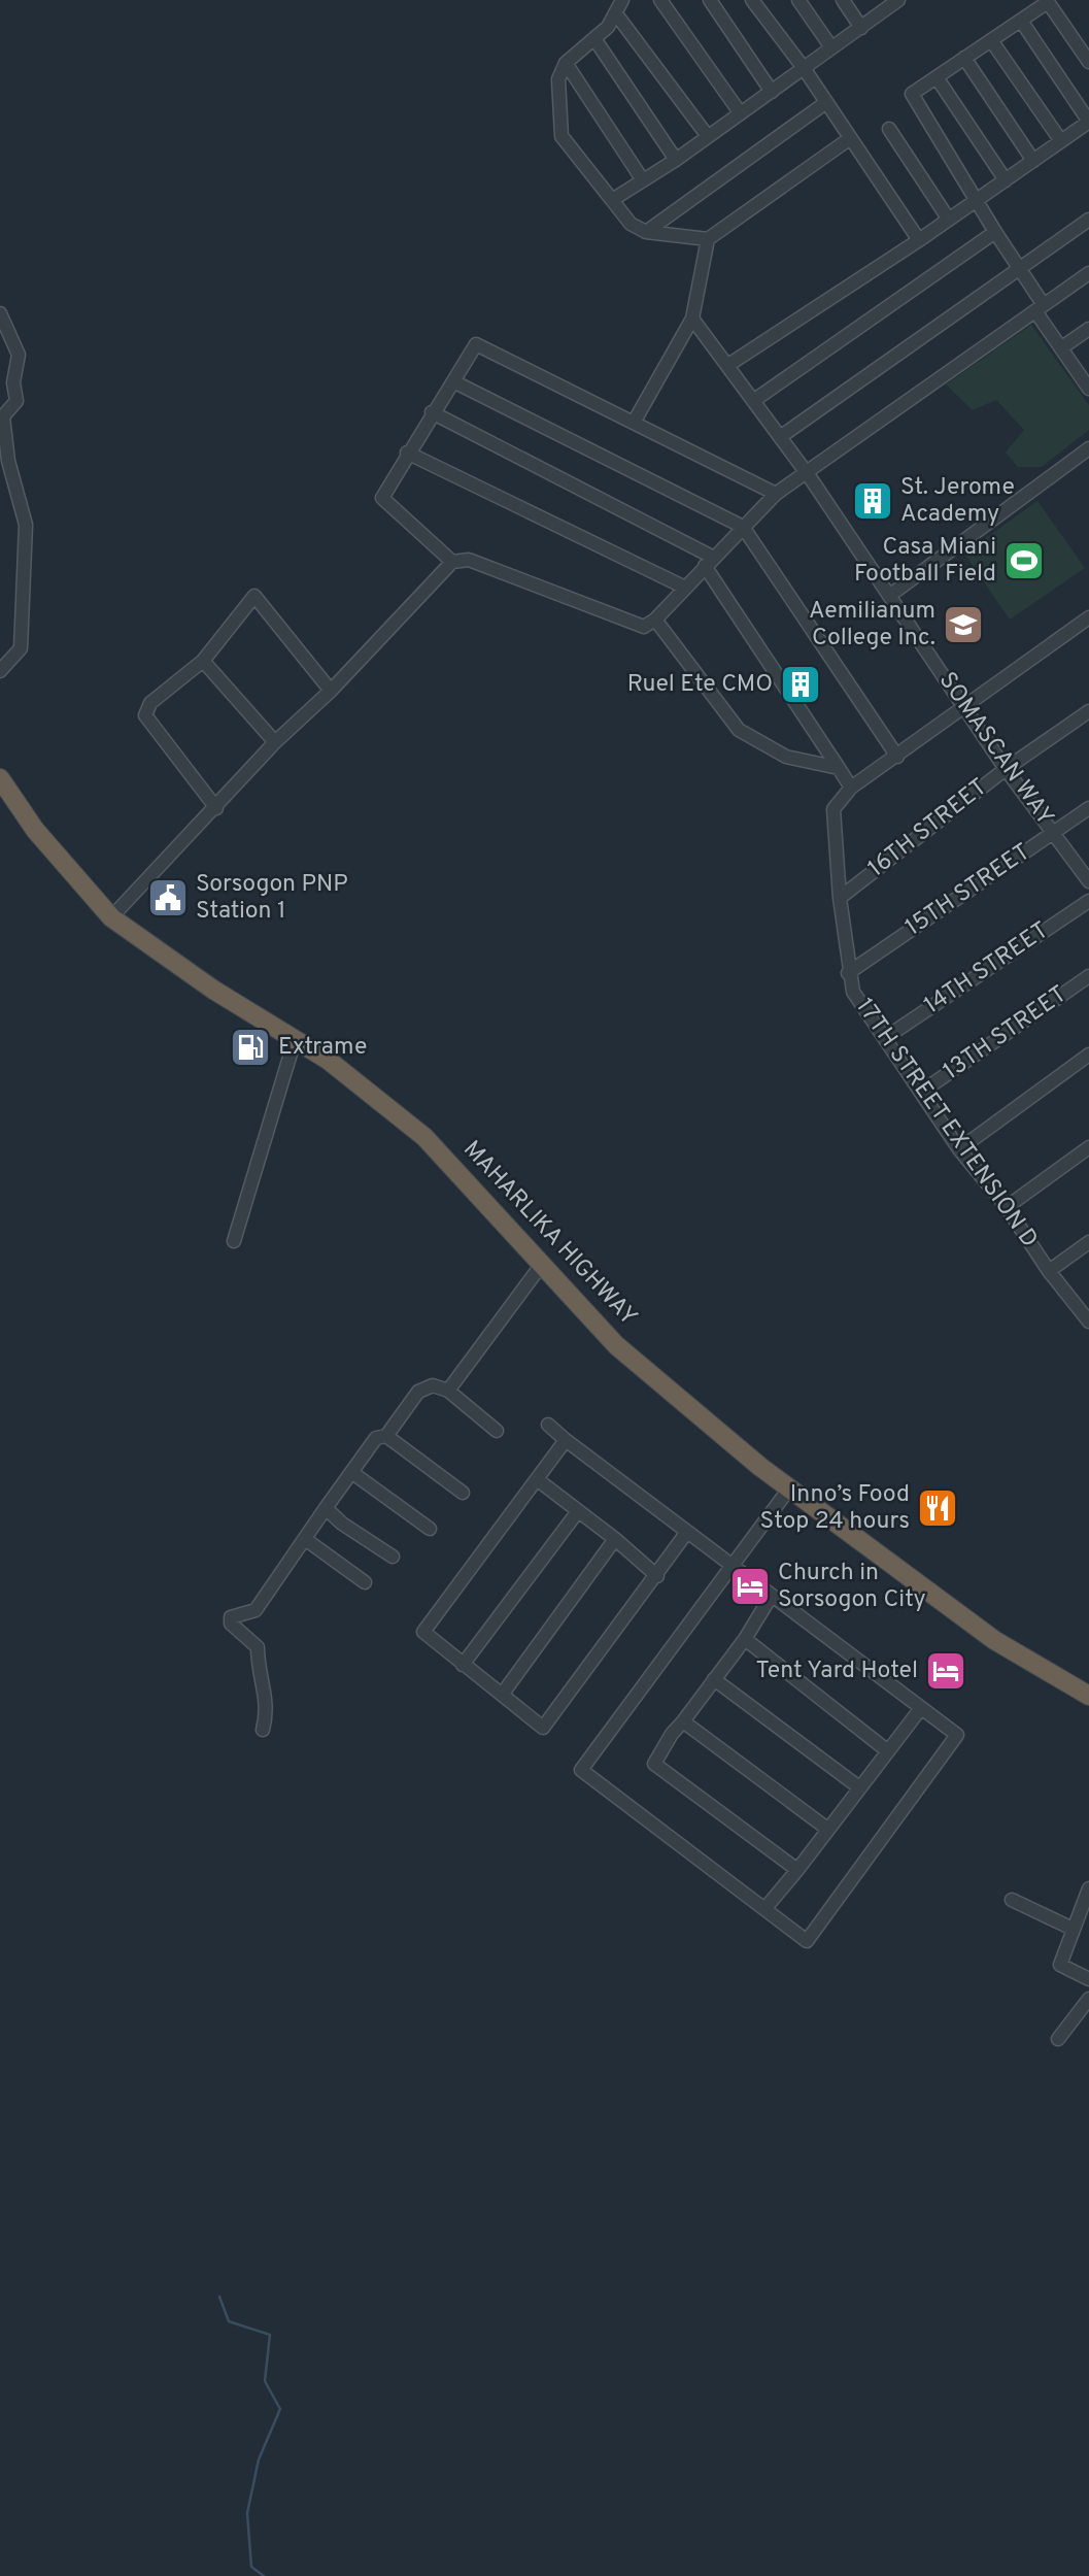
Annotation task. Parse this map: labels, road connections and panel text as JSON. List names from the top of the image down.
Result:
{
  "streets": {
    "highway": ["MAHARLIKA HIGHWAY"],
    "street": [
      "SOMASCAN WAY",
      "16TH STREET",
      "15TH STREET",
      "14TH STREET",
      "13TH STREET",
      "17TH STREET EXTENSION D"
    ]
  },
  "crossings": [
    ["SOMASCAN WAY", "16TH STREET"],
    ["SOMASCAN WAY", "15TH STREET"],
    ["16TH STREET", "17TH STREET EXTENSION D"],
    ["15TH STREET", "17TH STREET EXTENSION D"],
    ["14TH STREET", "17TH STREET EXTENSION D"],
    ["13TH STREET", "17TH STREET EXTENSION D"]
  ],
  "places": {
    "building": ["St. Jerome Academy", "Ruel Ete CMO"],
    "sports": ["Casa Miani Football Field"],
    "school or university": ["Aemilianum College Inc."],
    "public building": ["Sorsogon PNP Station 1"],
    "fuel station": ["Extrame"],
    "restaurant": ["Inno’s Food Stop 24 hours"],
    "hotel": ["Church in Sorsogon City", "Tent Yard Hotel"]
  }
}
